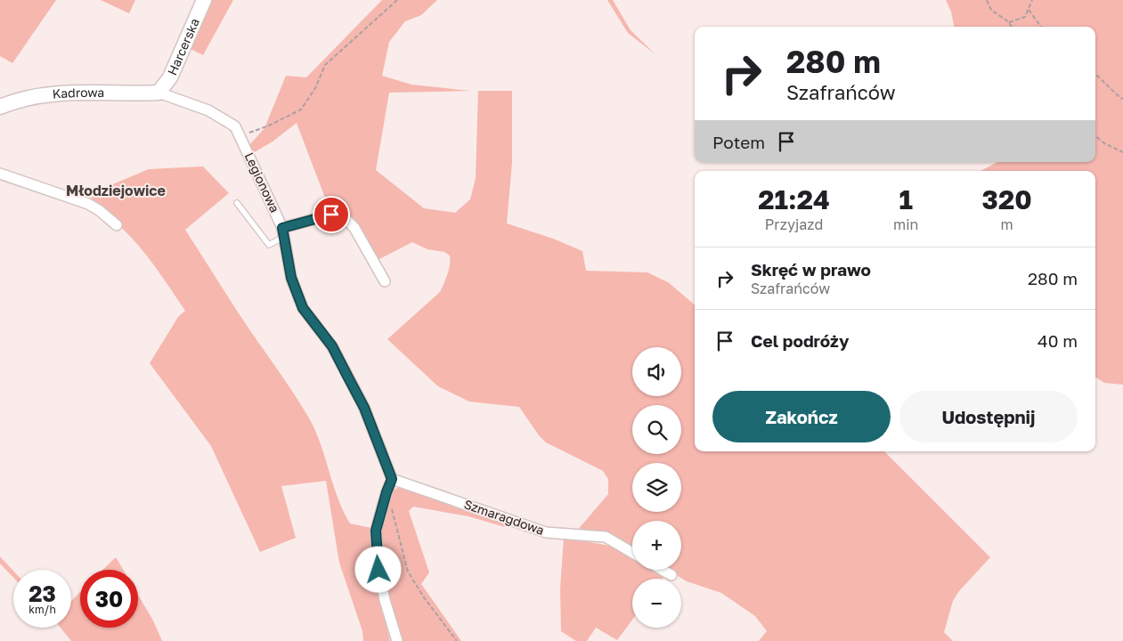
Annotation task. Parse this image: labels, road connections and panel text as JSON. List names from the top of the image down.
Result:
{
  "streets": {
    "street": [
      "Harcerska",
      "Kadrowa",
      "Legionowa",
      "Szmaragdowa"
    ]
  },
  "crossings": [
    ["Harcerska", "Kadrowa"],
    ["Harcerska", "Legionowa"],
    ["Kadrowa", "Legionowa"],
    ["Legionowa", "Szmaragdowa"]
  ],
  "districts": ["Młodziejowice"],
  "page": {
    "turn": ["280 m", "Szafrańców"],
    "then": "Potem",
    "eta": [
      "21:24",
      "Przyjazd",
      "1",
      "min",
      "320",
      "m"
    ],
    "list": [
      {
        "name": "Skręć w prawo",
        "note": "Szafrańców",
        "value": "280 m"
      },
      {
        "name": "Cel podróży",
        "value": "40 m"
      }
    ],
    "map_buttons": ["+", "−"],
    "buttons": ["Zakończ", "Udostępnij"],
    "speed": "23 km/h",
    "limit": "30"
  }
}
